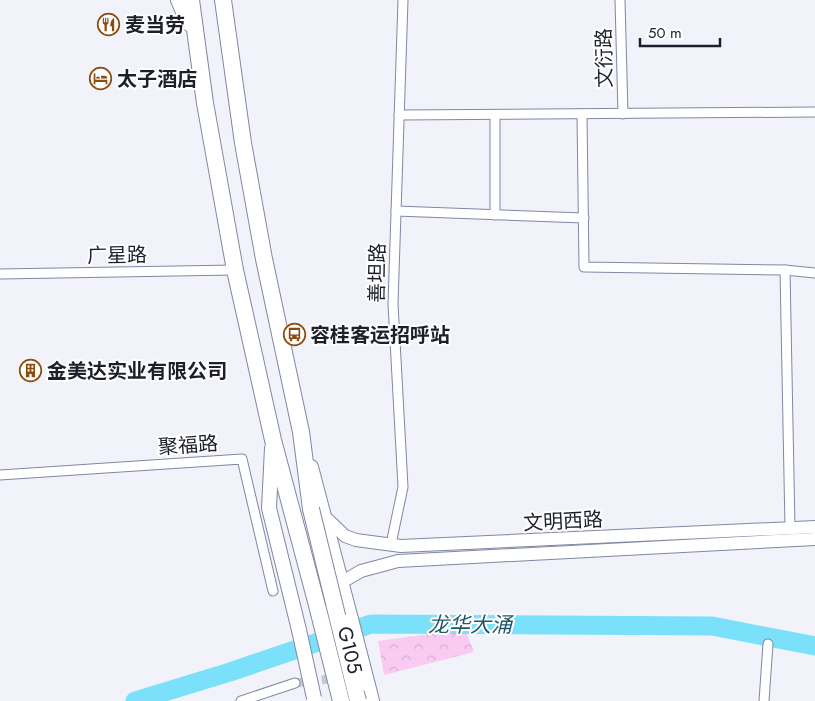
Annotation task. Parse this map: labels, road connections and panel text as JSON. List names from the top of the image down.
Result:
{
  "streets": {
    "highway": ["G105"],
    "street": [
      "文衍路",
      "广星路",
      "善坦路",
      "聚福路",
      "文明西路"
    ]
  },
  "crossings": [
    ["广星路", "G105"],
    ["善坦路", "文明西路"],
    ["文明西路", "G105"]
  ],
  "water": ["龙华大涌"],
  "places": {
    "restaurant": ["麦当劳"],
    "hotel": ["太子酒店"],
    "bus stop": ["容桂客运招呼站"],
    "building": ["金美达实业有限公司"]
  },
  "scale_bar": "50 m"
}
